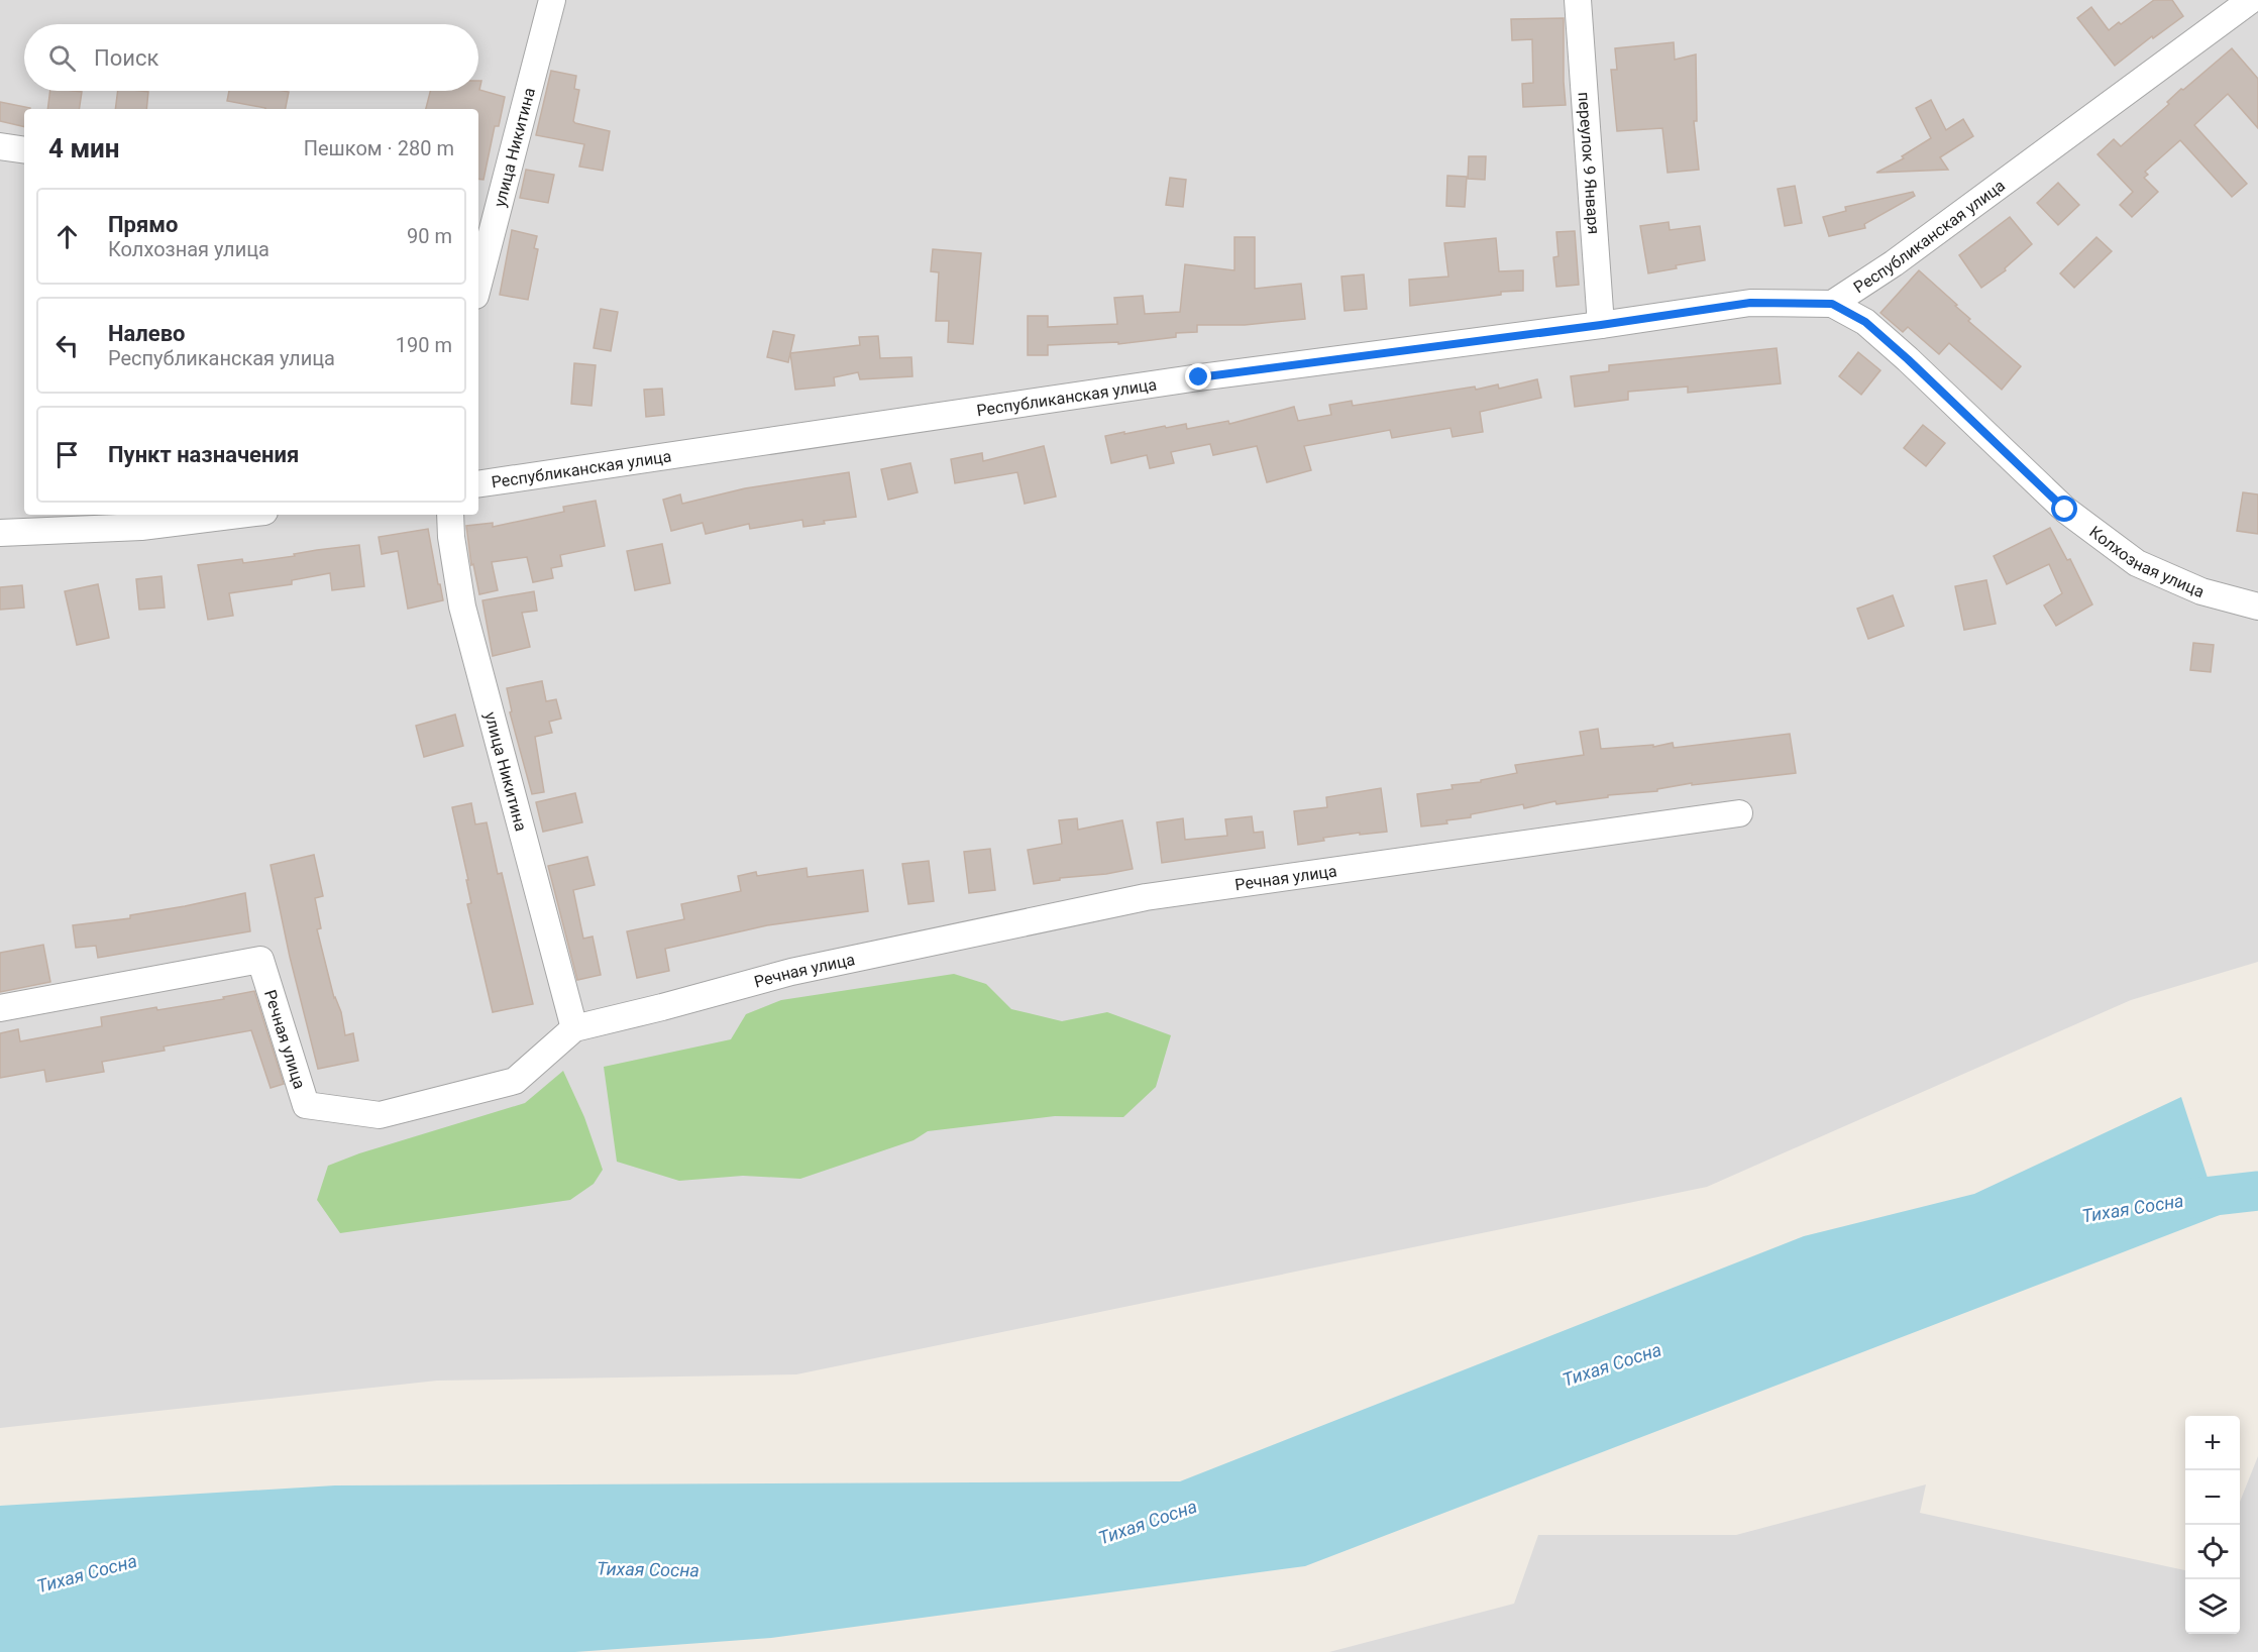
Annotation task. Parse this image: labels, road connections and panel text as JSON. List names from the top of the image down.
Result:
{
  "streets": {
    "street": [
      "улица Никитина",
      "переулок 9 Января",
      "Республиканская улица",
      "Колхозная улица",
      "Речная улица"
    ]
  },
  "crossings": [
    ["улица Никитина", "Речная улица"],
    ["переулок 9 Января", "Республиканская улица"],
    ["Республиканская улица", "Колхозная улица"]
  ],
  "water": ["Тихая Сосна"],
  "page": {
    "search": "Поиск",
    "heading": ["4 мин", "Пешком · 280 m"],
    "list": [
      ["Прямо", "Колхозная улица", "90 m"],
      ["Налево", "Республиканская улица", "190 m"],
      "Пункт назначения"
    ],
    "map_buttons": ["+", "−"]
  }
}
